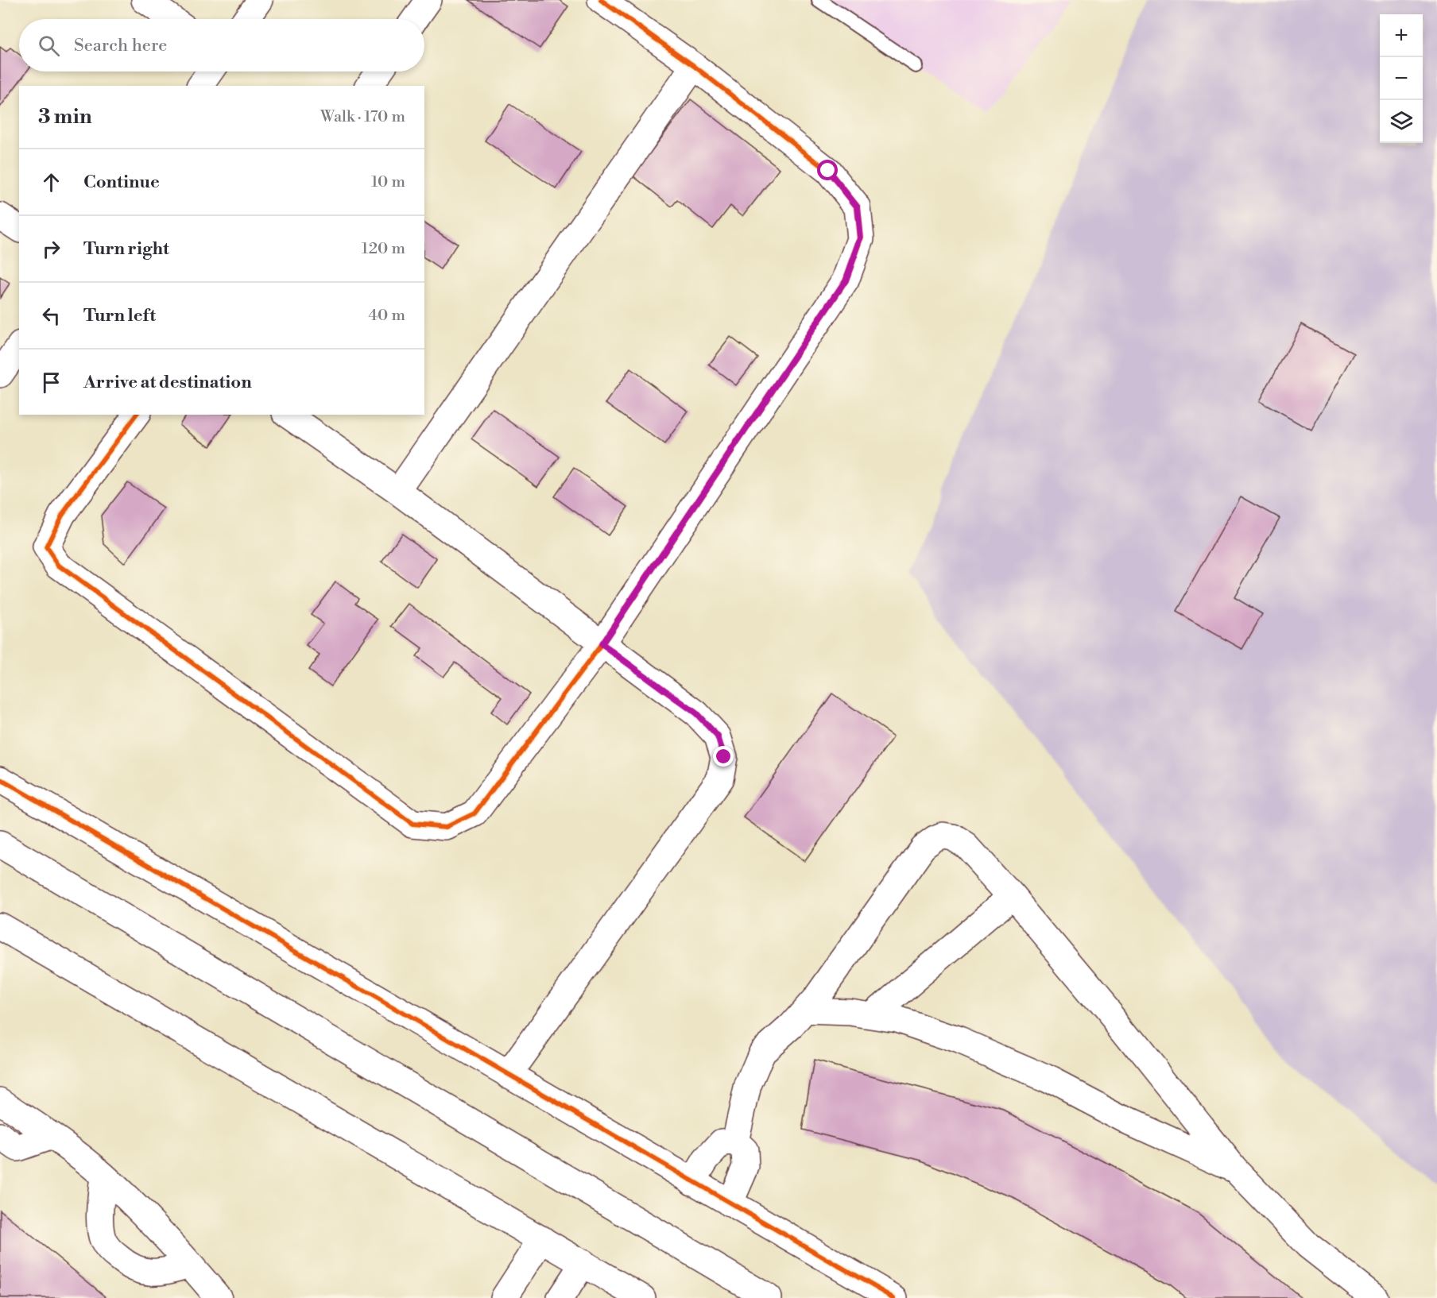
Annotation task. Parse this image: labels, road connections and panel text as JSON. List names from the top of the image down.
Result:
{
  "page": {
    "map_buttons": ["+", "−"],
    "search": "Search here",
    "heading": ["3 min", "Walk · 170 m"],
    "list": [
      ["Continue", "10 m"],
      ["Turn right", "120 m"],
      ["Turn left", "40 m"],
      "Arrive at destination"
    ]
  }
}
